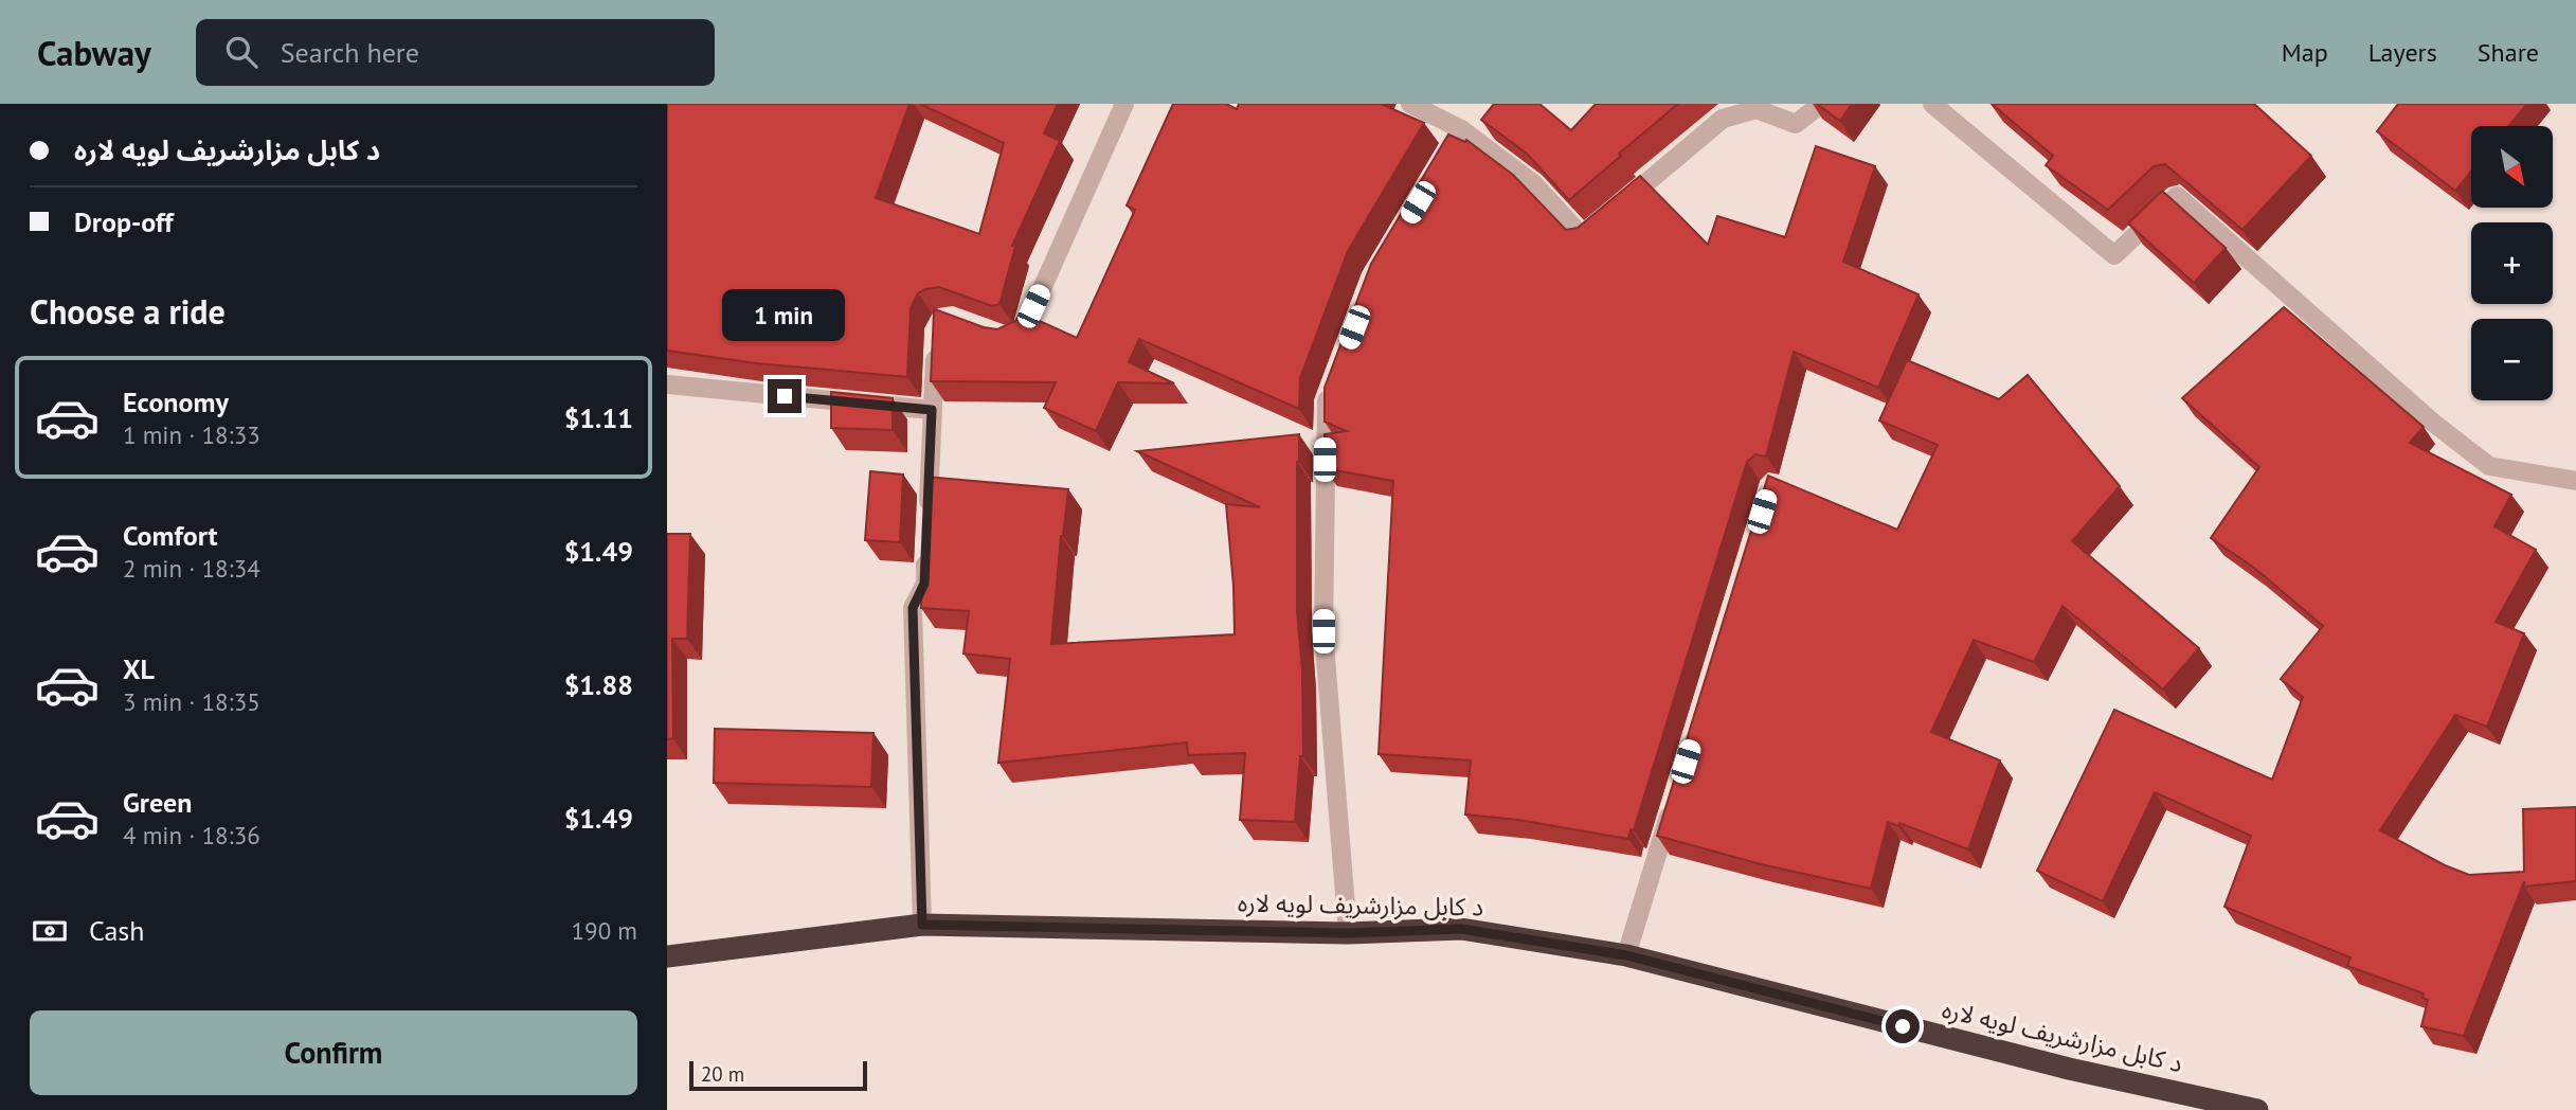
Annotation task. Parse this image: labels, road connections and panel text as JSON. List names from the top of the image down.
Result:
{
  "streets": {
    "highway": ["د کابل مزارشریف لویه لاره"]
  },
  "scale_bar": "20 m",
  "north": "bottom right",
  "page": {
    "header": "Cabway",
    "search": "Search here",
    "nav": ["Map", "Layers", "Share"],
    "banner": ["د کابل مزارشریف لویه لاره", "Drop-off"],
    "map_buttons": ["+", "−"],
    "heading": "Choose a ride",
    "bubble": "1 min",
    "list": [
      {
        "name": "Economy",
        "note": "1 min · 18:33",
        "value": "$1.11"
      },
      {
        "name": "Comfort",
        "note": "2 min · 18:34",
        "value": "$1.49"
      },
      {
        "name": "XL",
        "note": "3 min · 18:35",
        "value": "$1.88"
      },
      {
        "name": "Green",
        "note": "4 min · 18:36",
        "value": "$1.49"
      }
    ],
    "pay": ["Cash", "190 m"],
    "buttons": "Confirm",
    "scale": "20 m"
  }
}
